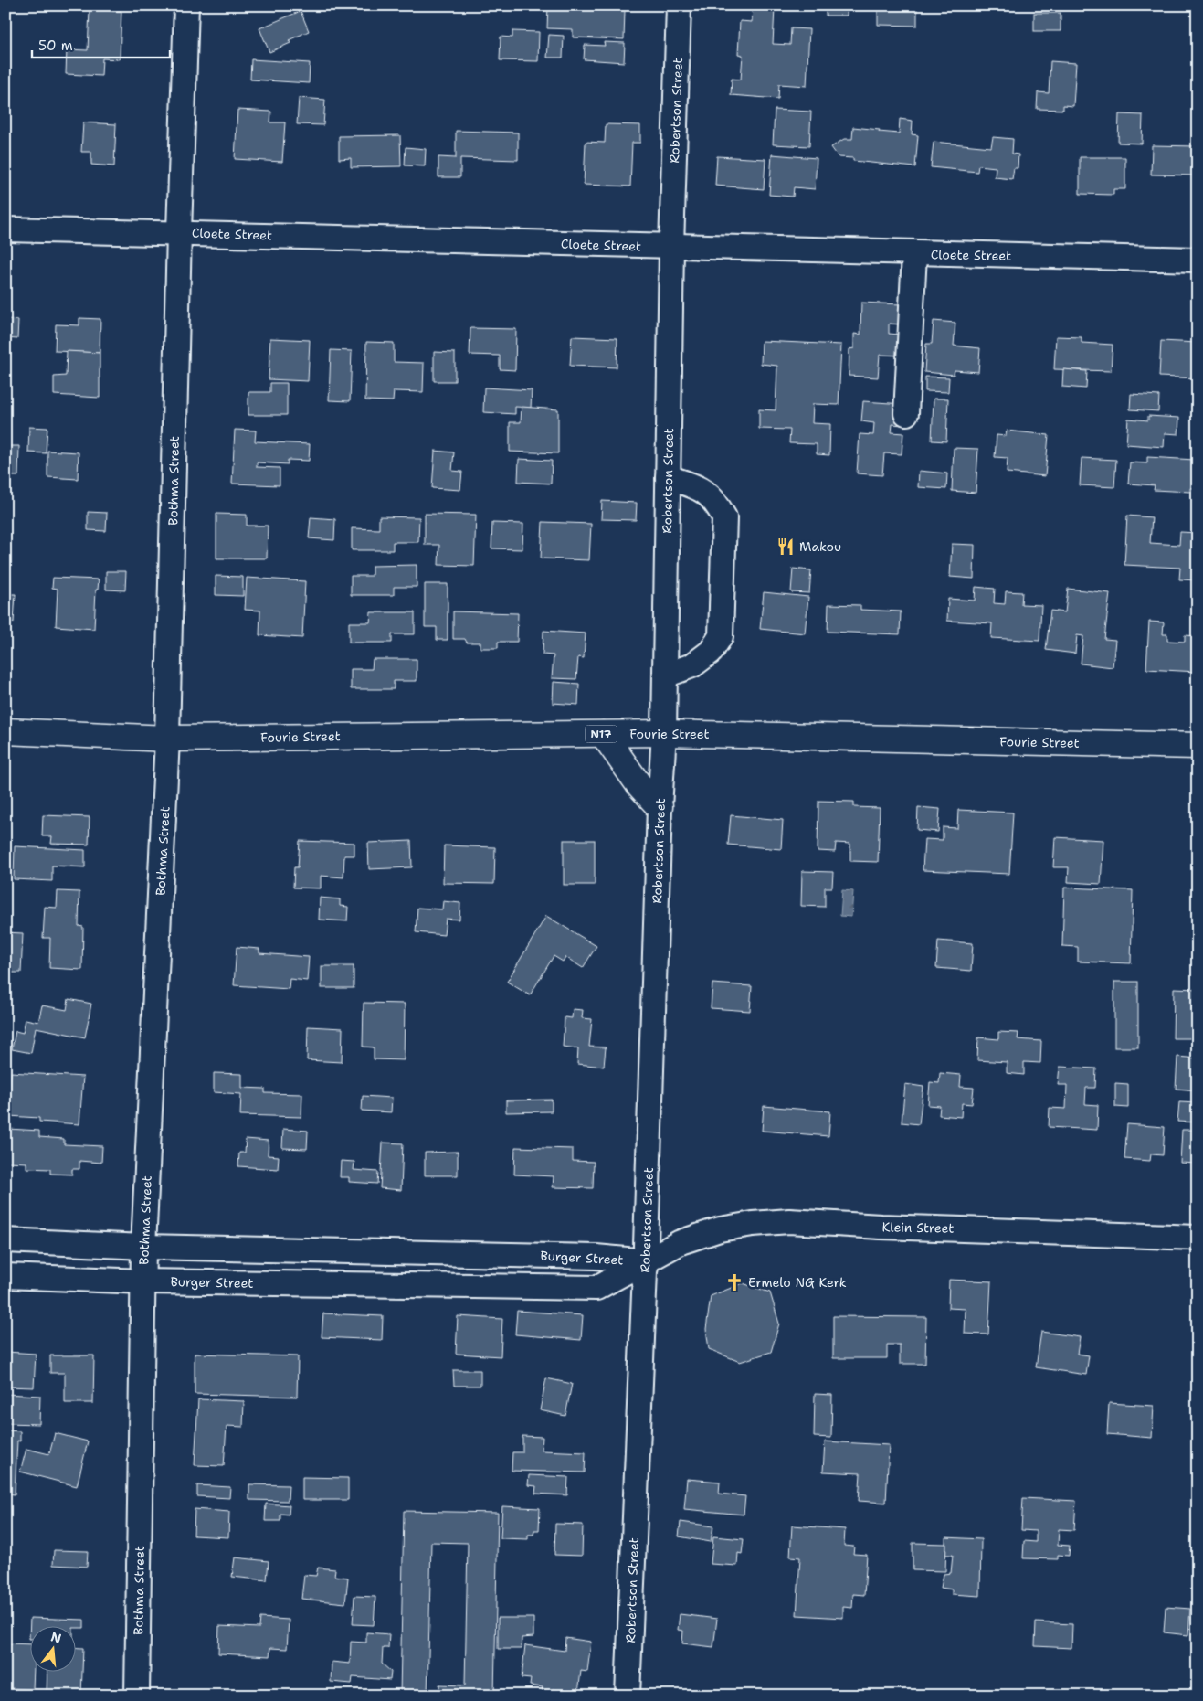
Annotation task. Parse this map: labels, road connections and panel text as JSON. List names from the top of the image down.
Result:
{
  "streets": {
    "highway": ["N17", "Fourie Street"],
    "street": [
      "Robertson Street",
      "Cloete Street",
      "Bothma Street",
      "Klein Street",
      "Burger Street"
    ]
  },
  "crossings": [
    ["Robertson Street", "Cloete Street"],
    ["Robertson Street", "Fourie Street"],
    ["Robertson Street", "Klein Street"],
    ["Robertson Street", "Burger Street"],
    ["Cloete Street", "Bothma Street"],
    ["Bothma Street", "Fourie Street"],
    ["Bothma Street", "Burger Street"],
    ["Klein Street", "Burger Street"]
  ],
  "places": {
    "restaurant": ["Makou"],
    "church": ["Ermelo NG Kerk"]
  },
  "scale_bar": "50 m",
  "north": "top"
}
